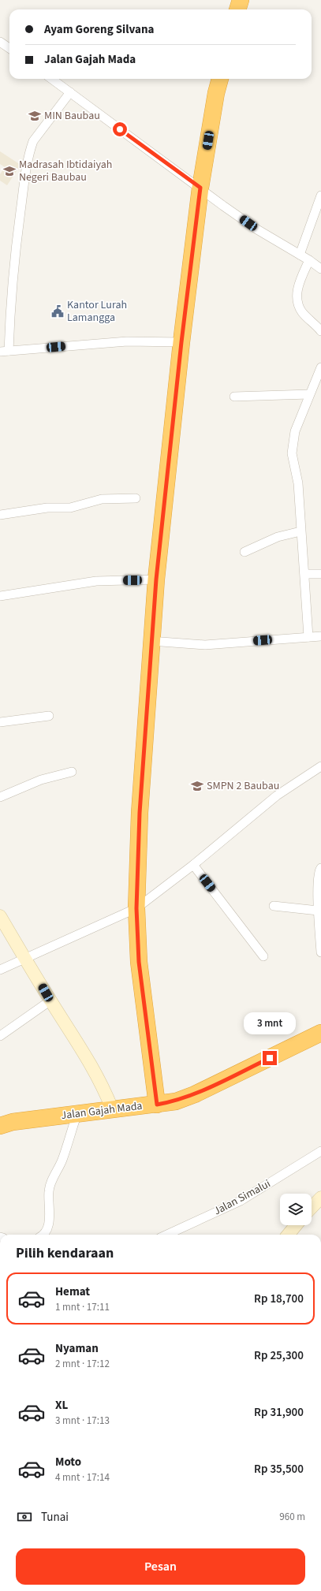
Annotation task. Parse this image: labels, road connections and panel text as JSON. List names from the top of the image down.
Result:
{
  "streets": {
    "highway": ["Jalan Gajah Mada"],
    "street": ["Jalan Simalui"]
  },
  "places": {
    "school or university": ["MIN Baubau", "Madrasah Ibtidaiyah Negeri Baubau", "SMPN 2 Baubau"],
    "public building": ["Kantor Lurah Lamangga"]
  },
  "page": {
    "banner": ["Ayam Goreng Silvana", "Jalan Gajah Mada"],
    "bubble": "3 mnt",
    "heading": "Pilih kendaraan",
    "list": [
      {
        "name": "Hemat",
        "note": "1 mnt · 17:11",
        "value": "Rp 18,700"
      },
      {
        "name": "Nyaman",
        "note": "2 mnt · 17:12",
        "value": "Rp 25,300"
      },
      {
        "name": "XL",
        "note": "3 mnt · 17:13",
        "value": "Rp 31,900"
      },
      {
        "name": "Moto",
        "note": "4 mnt · 17:14",
        "value": "Rp 35,500"
      }
    ],
    "pay": ["Tunai", "960 m"],
    "buttons": "Pesan"
  }
}
